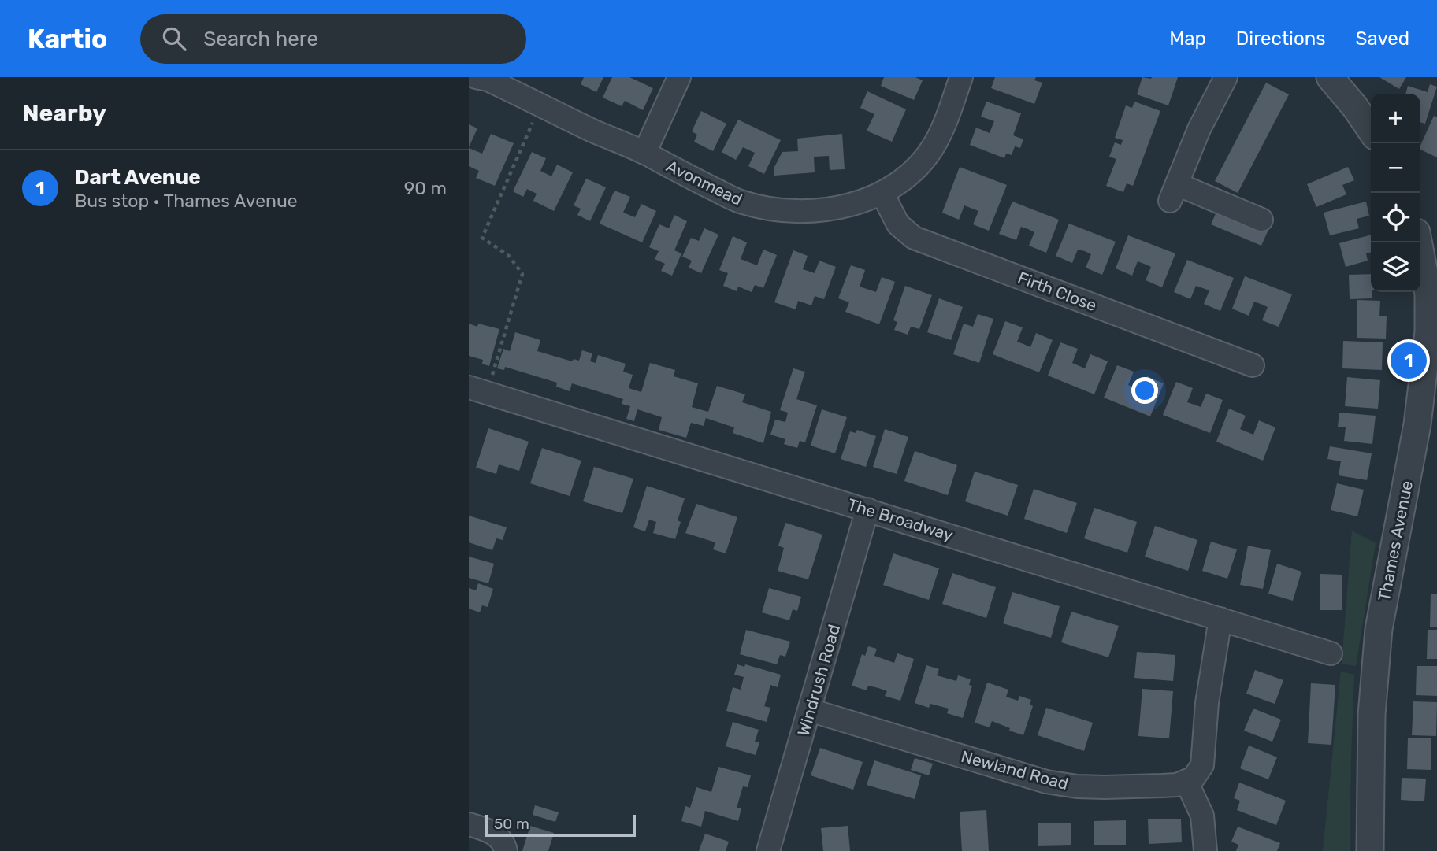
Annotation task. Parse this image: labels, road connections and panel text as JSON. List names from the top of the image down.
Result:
{
  "streets": {
    "street": [
      "Avonmead",
      "Firth Close",
      "The Broadway",
      "Thames Avenue",
      "Windrush Road",
      "Newland Road"
    ]
  },
  "crossings": [
    ["Avonmead", "Firth Close"],
    ["The Broadway", "Windrush Road"],
    ["Windrush Road", "Newland Road"]
  ],
  "scale_bar": "50 m",
  "page": {
    "header": "Kartio",
    "search": "Search here",
    "nav": ["Map", "Directions", "Saved"],
    "heading": "Nearby",
    "map_buttons": ["+", "−"],
    "list": [
      {
        "mark": "1",
        "name": "Dart Avenue",
        "note": "Bus stop · Thames Avenue",
        "value": "90 m"
      }
    ],
    "pins": "1",
    "scale": "50 m"
  }
}
